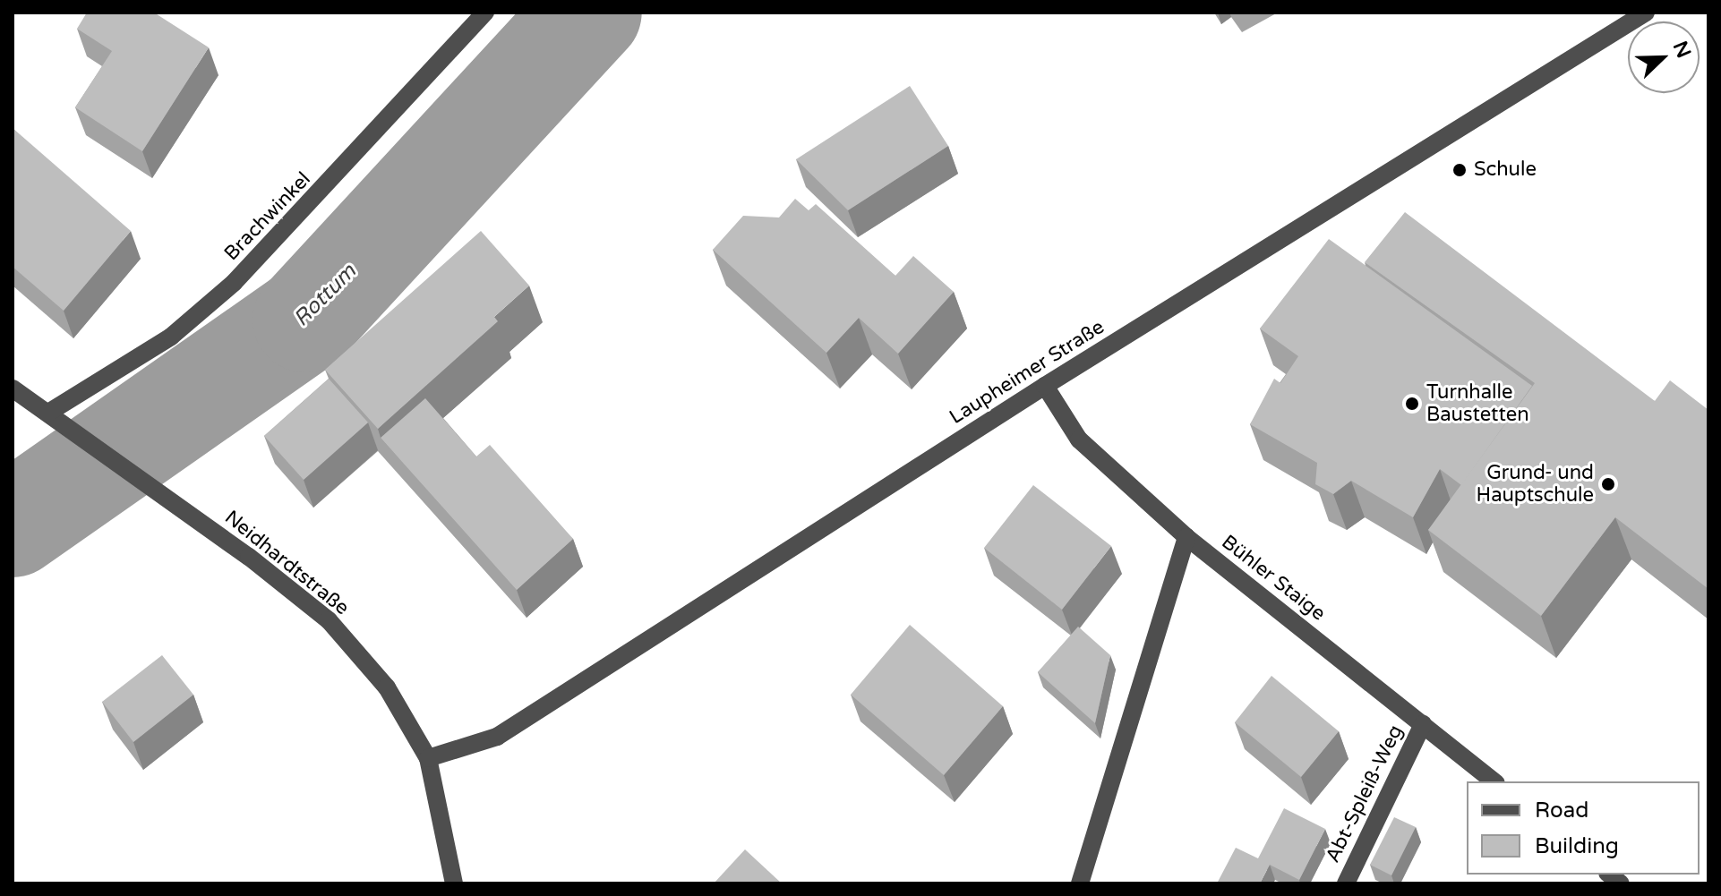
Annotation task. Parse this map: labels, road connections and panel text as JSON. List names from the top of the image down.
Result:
{
  "streets": {
    "street": [
      "Brachwinkel",
      "Laupheimer Straße",
      "Neidhardtstraße",
      "Bühler Staige",
      "Abt-Spleiß-Weg"
    ]
  },
  "crossings": [
    ["Brachwinkel", "Neidhardtstraße"],
    ["Laupheimer Straße", "Neidhardtstraße"],
    ["Laupheimer Straße", "Bühler Staige"],
    ["Bühler Staige", "Abt-Spleiß-Weg"]
  ],
  "water": ["Rottum"],
  "places": ["Schule", "Turnhalle Baustetten", "Grund- und Hauptschule"],
  "legend": ["Road", "Building"],
  "north": "top right"
}
